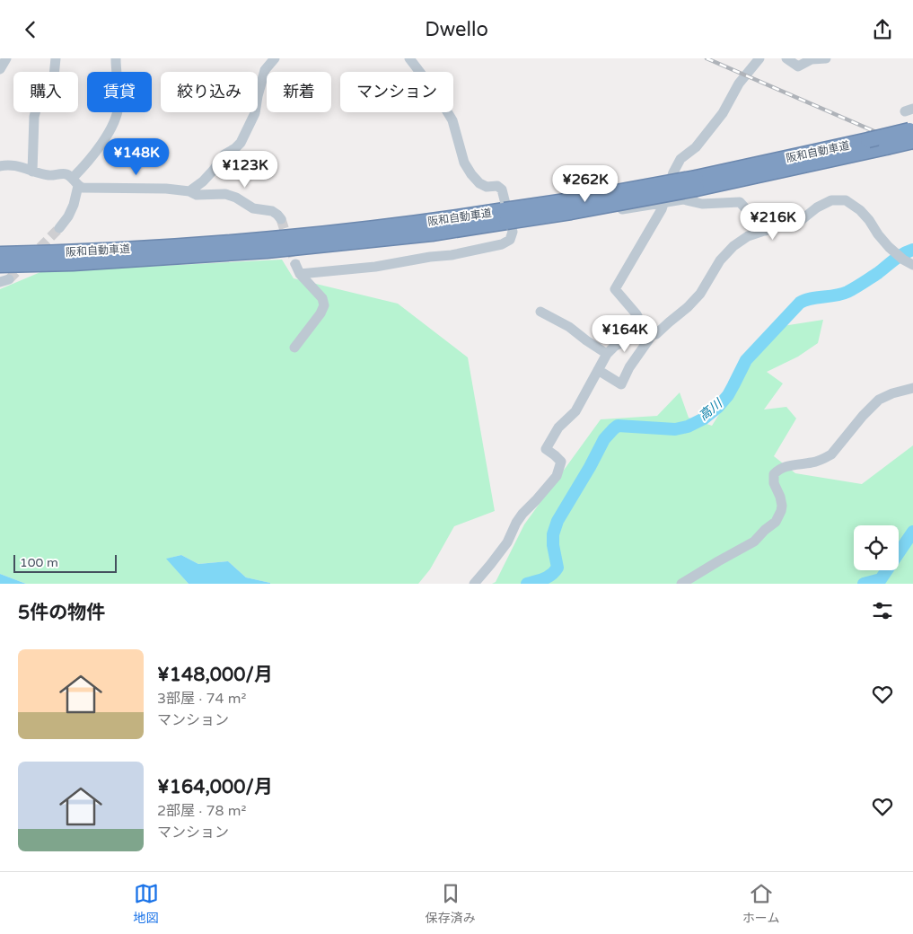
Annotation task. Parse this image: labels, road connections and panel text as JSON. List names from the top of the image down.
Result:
{
  "streets": {
    "highway": ["阪和自動車道"]
  },
  "water": ["高川"],
  "scale_bar": "100 m",
  "page": {
    "header": "Dwello",
    "chip": [
      "購入",
      "賃貸",
      "絞り込み",
      "新着",
      "マンション"
    ],
    "price": [
      "¥148K",
      "¥123K",
      "¥262K",
      "¥216K",
      "¥164K"
    ],
    "scale": "100 m",
    "heading": "5件の物件",
    "list": [
      {
        "name": "¥148,000/月",
        "note": "3部屋 · 74 m² · マンション"
      },
      {
        "name": "¥164,000/月",
        "note": "2部屋 · 78 m² · マンション"
      }
    ],
    "tabs": ["地図", "保存済み", "ホーム"]
  }
}
